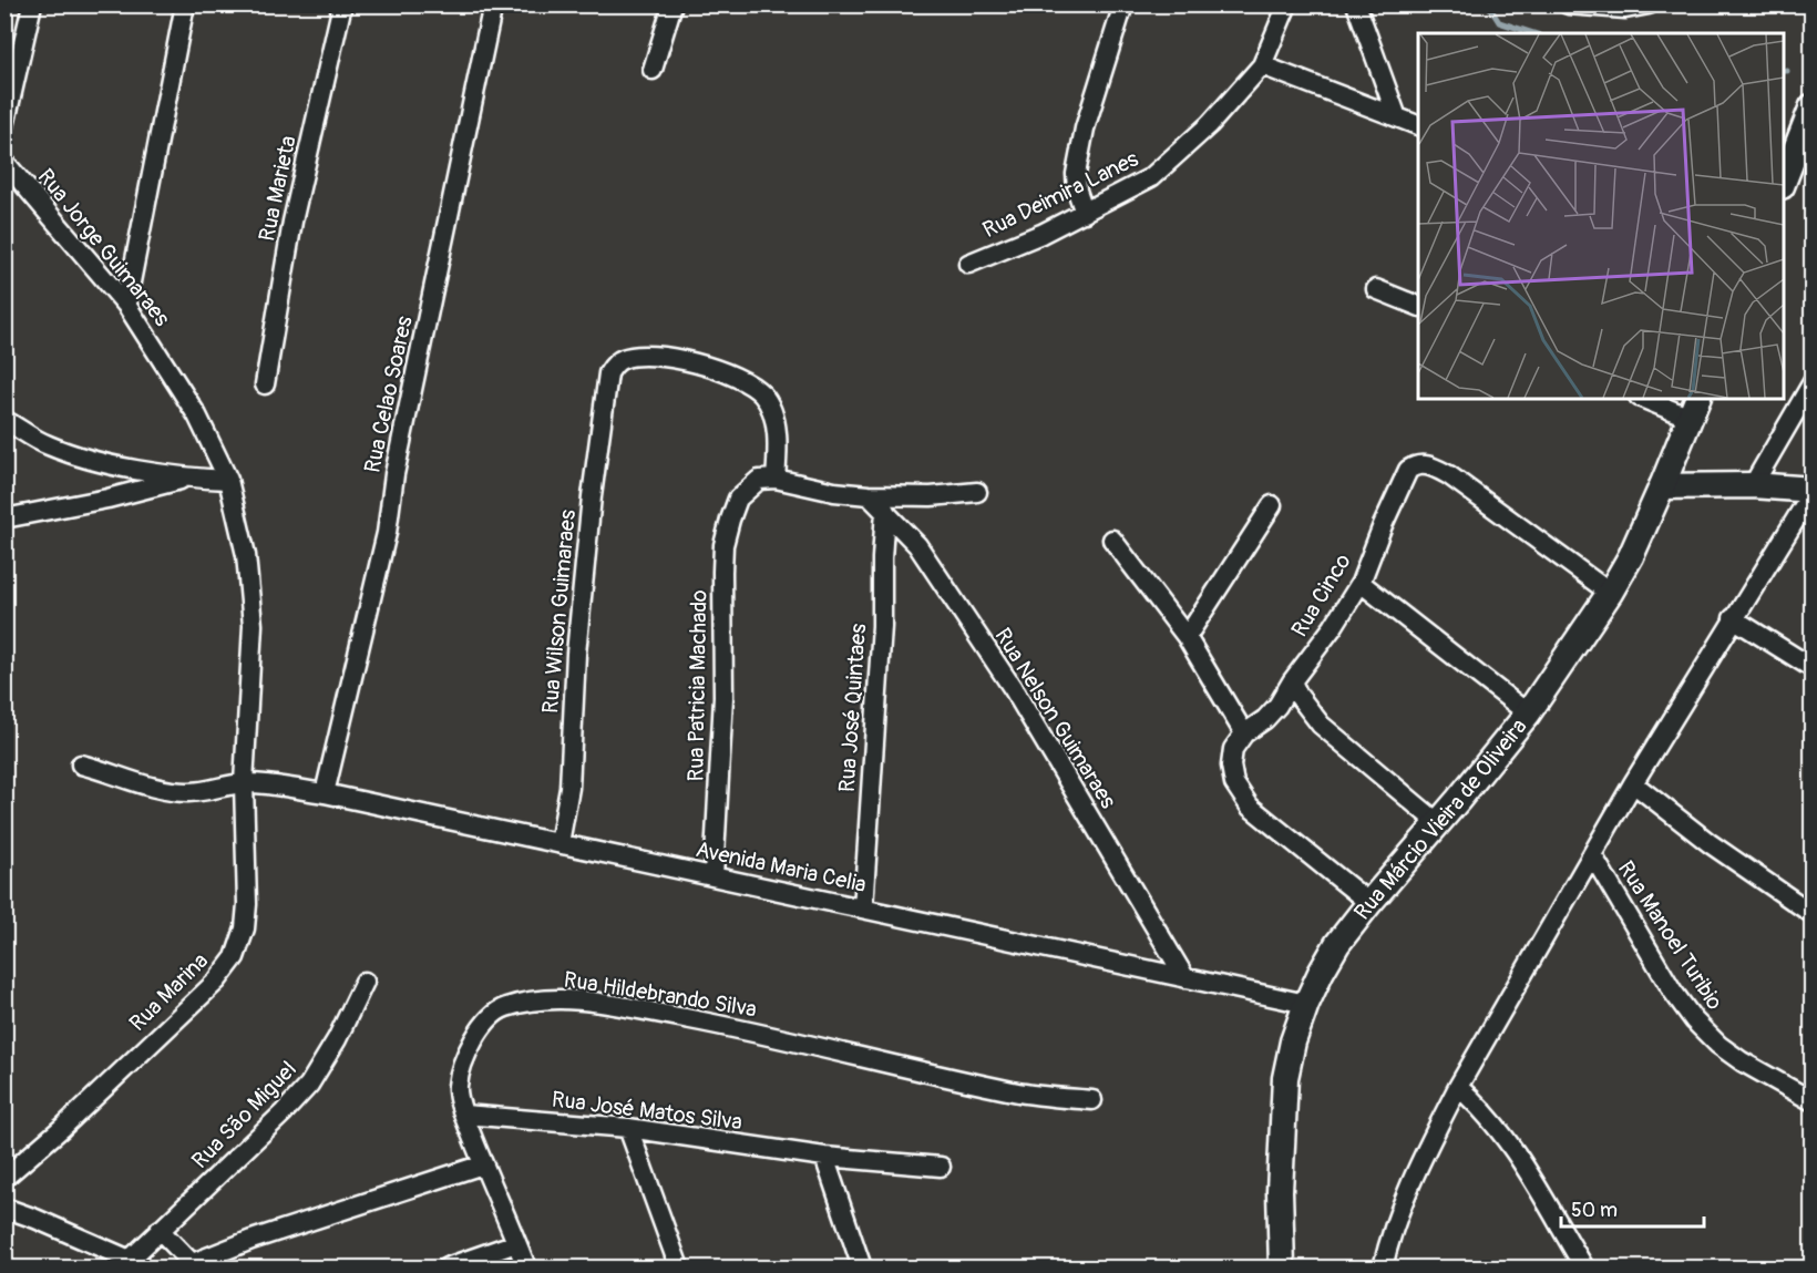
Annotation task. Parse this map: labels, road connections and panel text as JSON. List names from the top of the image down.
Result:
{
  "streets": {
    "main road": ["Rua Márcio Vieira de Oliveira"],
    "street": [
      "Rua Marieta",
      "Rua Deimira Lanes",
      "Rua Jorge Guimaraes",
      "Rua Celao Soares",
      "Rua Cinco",
      "Rua Wilson Guimaraes",
      "Rua Patricia Machado",
      "Rua José Quintaes",
      "Rua Nelson Guimaraes",
      "Avenida Maria Celia",
      "Rua Manoel Turibio",
      "Rua Marina",
      "Rua Hildebrando Silva",
      "Rua José Matos Silva",
      "Rua São Miguel"
    ]
  },
  "crossings": [
    ["Rua Jorge Guimaraes", "Avenida Maria Celia"],
    ["Rua Jorge Guimaraes", "Rua Marina"],
    ["Rua Celao Soares", "Avenida Maria Celia"],
    ["Rua Cinco", "Rua Márcio Vieira de Oliveira"],
    ["Rua Wilson Guimaraes", "Rua Patricia Machado"],
    ["Rua Wilson Guimaraes", "Avenida Maria Celia"],
    ["Rua Patricia Machado", "Avenida Maria Celia"],
    ["Rua José Quintaes", "Rua Nelson Guimaraes"],
    ["Rua José Quintaes", "Avenida Maria Celia"],
    ["Rua Nelson Guimaraes", "Avenida Maria Celia"],
    ["Rua Márcio Vieira de Oliveira", "Avenida Maria Celia"],
    ["Avenida Maria Celia", "Rua Marina"],
    ["Rua Hildebrando Silva", "Rua José Matos Silva"]
  ],
  "scale_bar": "50 m"
}
